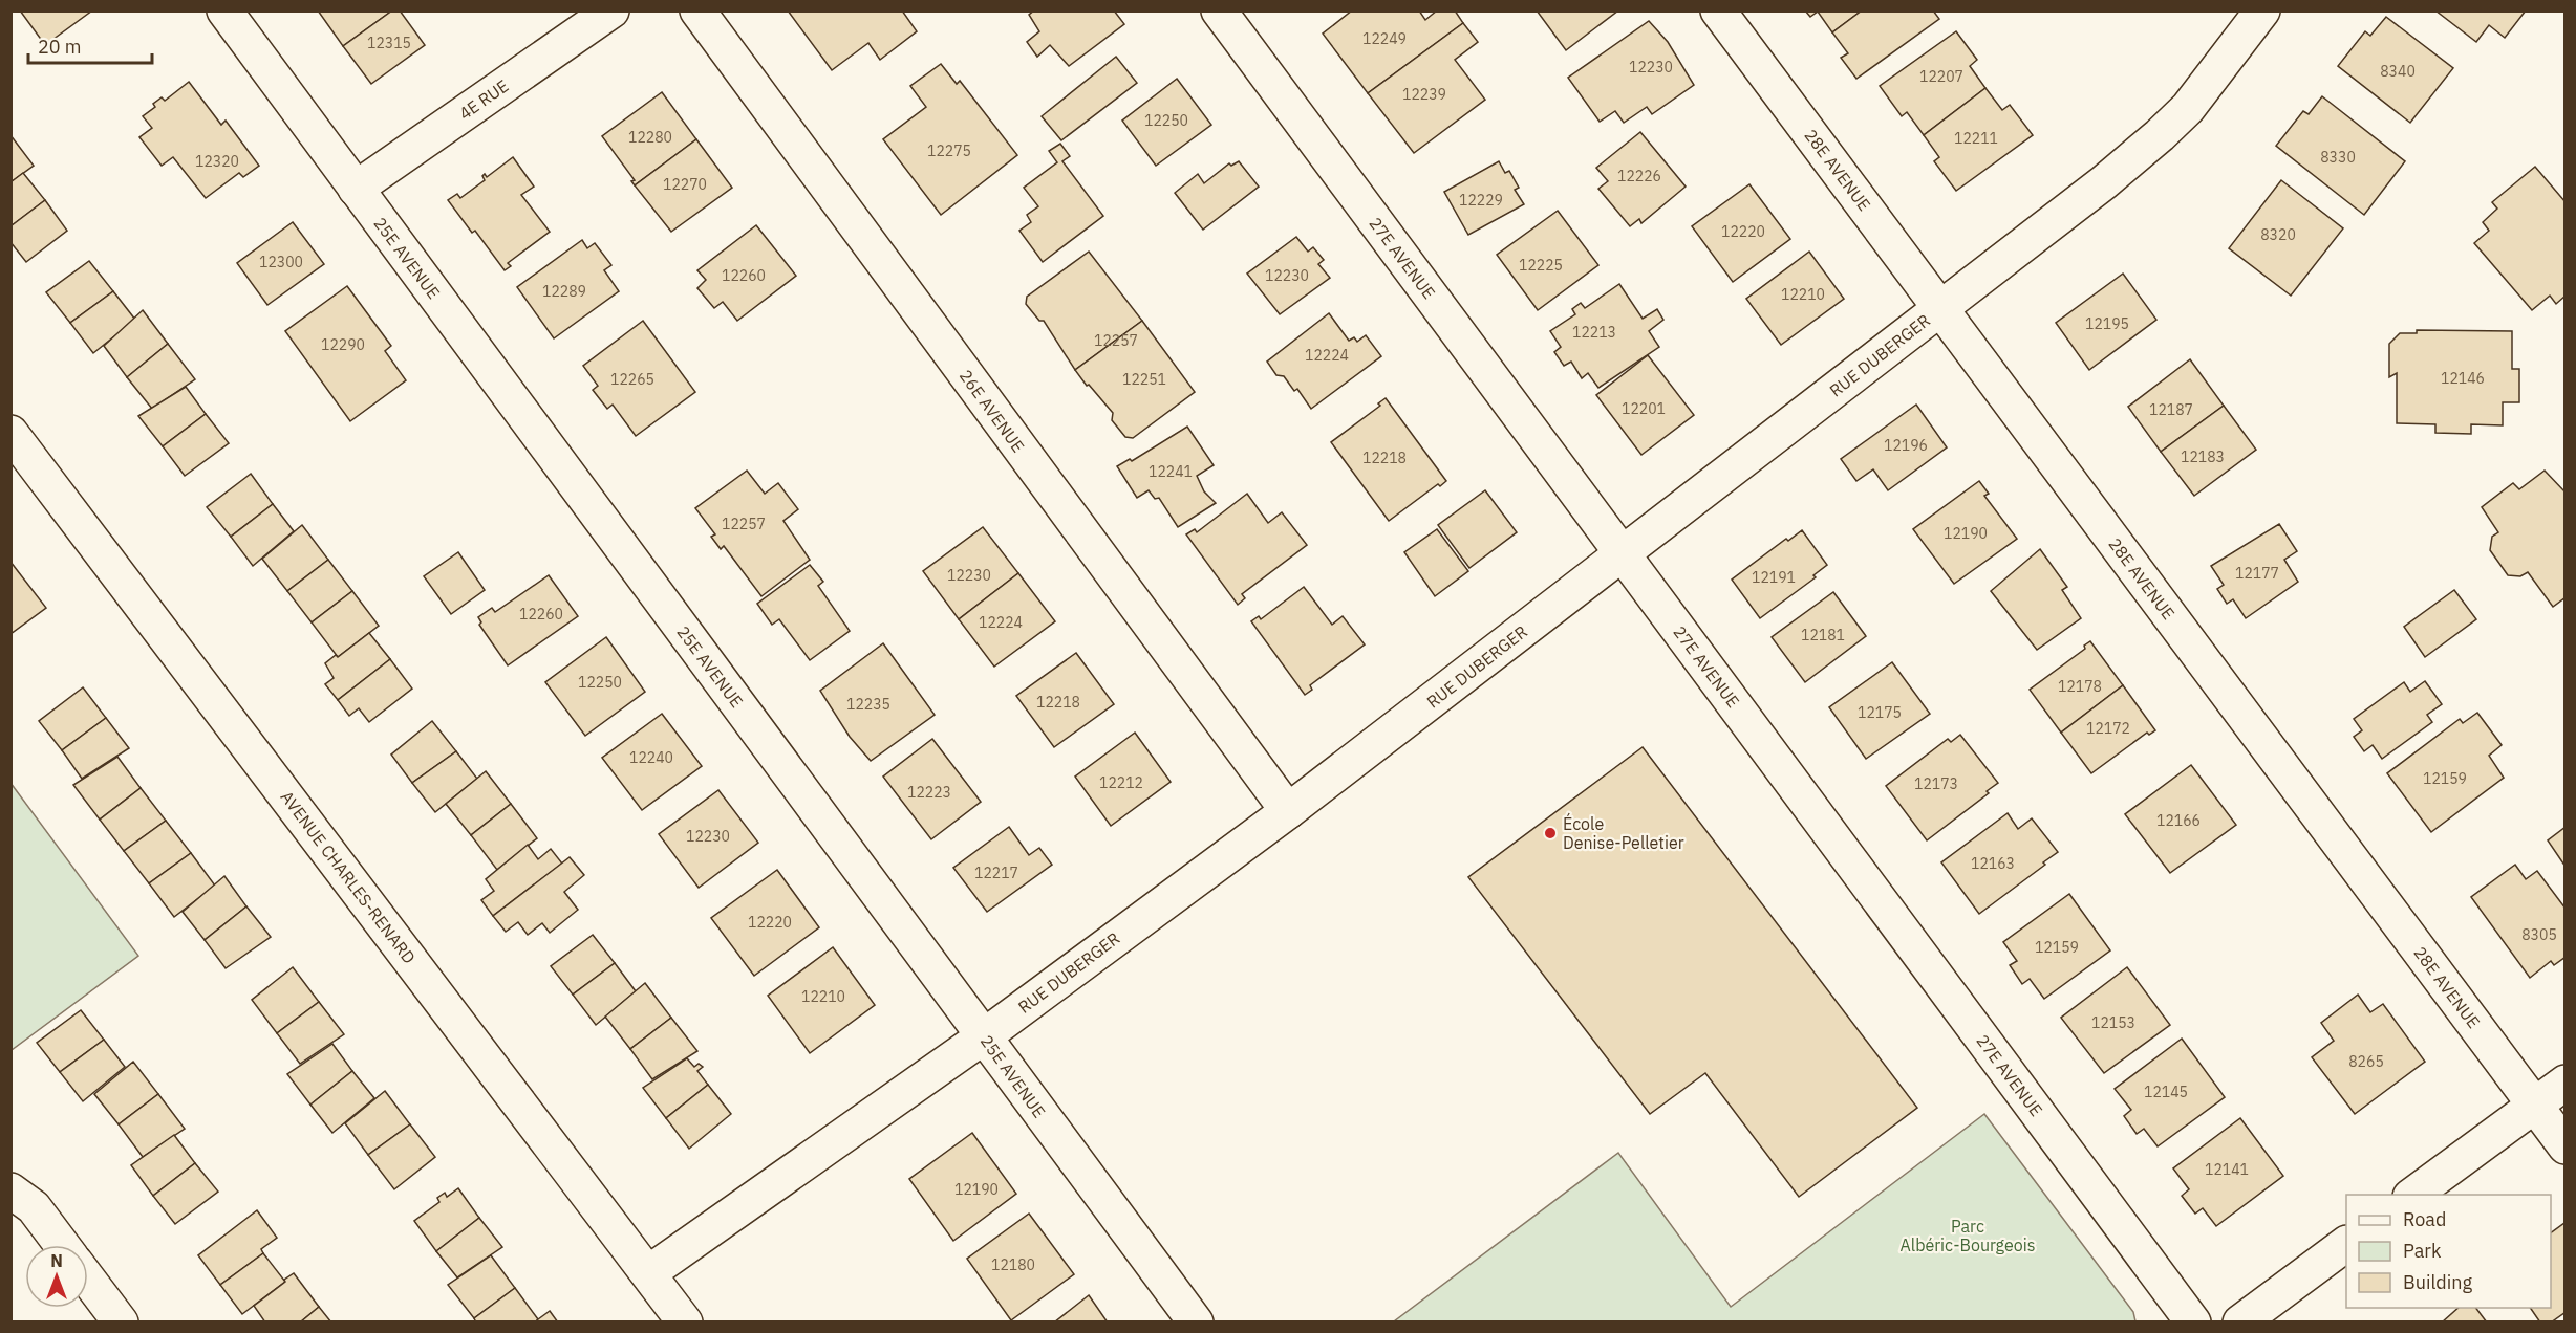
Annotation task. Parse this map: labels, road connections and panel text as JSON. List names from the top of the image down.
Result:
{
  "streets": {
    "street": [
      "4E RUE",
      "28E AVENUE",
      "25E AVENUE",
      "27E AVENUE",
      "RUE DUBERGER",
      "26E AVENUE",
      "AVENUE CHARLES-RENARD"
    ]
  },
  "crossings": [
    ["4E RUE", "25E AVENUE"],
    ["28E AVENUE", "RUE DUBERGER"],
    ["25E AVENUE", "RUE DUBERGER"],
    ["27E AVENUE", "RUE DUBERGER"],
    ["RUE DUBERGER", "26E AVENUE"],
    ["RUE DUBERGER", "AVENUE CHARLES-RENARD"]
  ],
  "parks": ["Parc Albéric-Bourgeois"],
  "places": ["École Denise-Pelletier"],
  "house_numbers": [
    "12249",
    "12315",
    "12230",
    "8340",
    "12207",
    "12239",
    "12250",
    "12280",
    "12211",
    "12275",
    "8330",
    "12320",
    "12226",
    "12270",
    "12229",
    "12220",
    "8320",
    "12300",
    "12225",
    "12260",
    "12230",
    "12289",
    "12210",
    "12195",
    "12213",
    "12257",
    "12290",
    "12224",
    "12146",
    "12265",
    "12251",
    "12201",
    "12187",
    "12196",
    "12183",
    "12218",
    "12241",
    "12257",
    "12190",
    "12177",
    "12230",
    "12191",
    "12260",
    "12224",
    "12181",
    "12250",
    "12178",
    "12218",
    "12235",
    "12175",
    "12172",
    "12240",
    "12159",
    "12212",
    "12173",
    "12223",
    "12166",
    "12230",
    "12163",
    "12217",
    "12220",
    "8305",
    "12159",
    "12210",
    "12153",
    "8265",
    "12145",
    "12141",
    "12190",
    "12180"
  ],
  "legend": ["Road", "Park", "Building"],
  "scale_bar": "20 m",
  "north": "top"
}
